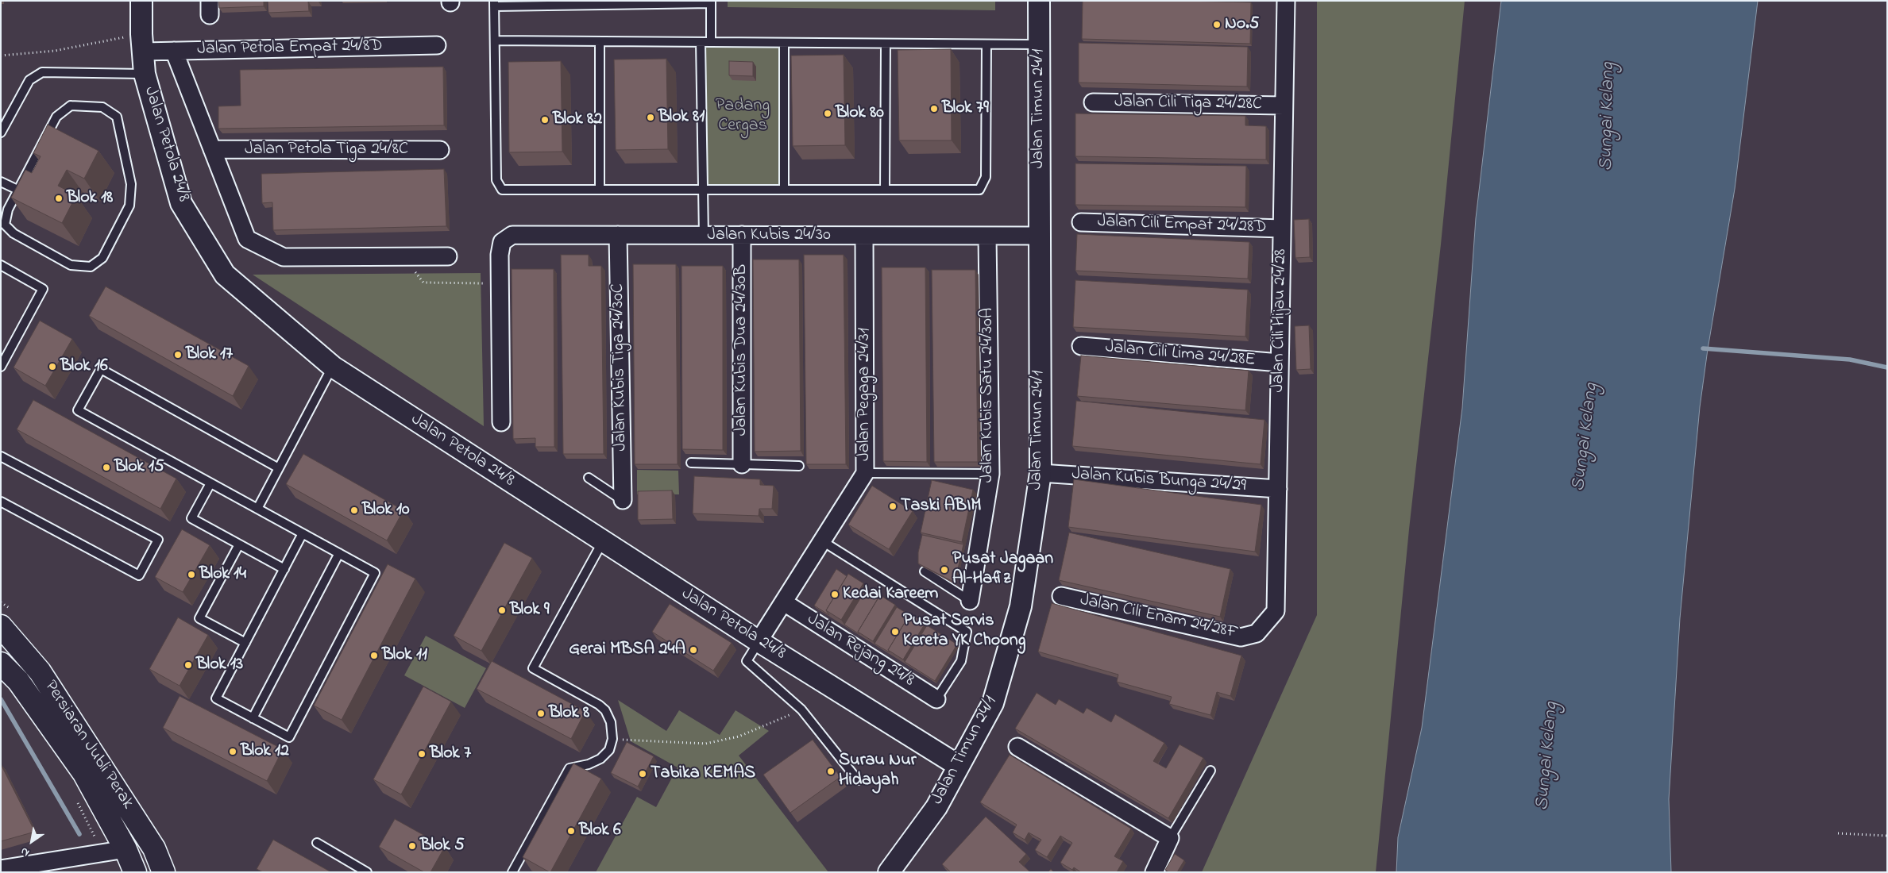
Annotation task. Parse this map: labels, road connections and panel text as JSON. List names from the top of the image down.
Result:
{
  "streets": {
    "main road": ["Persiaran Jubli Perak"],
    "street": [
      "Jalan Petola Empat 24/8D",
      "Jalan Cili Tiga 24/28C",
      "Jalan Timun 24/1",
      "Jalan Petola 24/8",
      "Jalan Petola Tiga 24/8C",
      "Jalan Cili Empat 24/28D",
      "Jalan Kubis 24/30",
      "Jalan Cili Hijau 24/28",
      "Jalan Kubis Dua 24/30B",
      "Jalan Cili Lima 24/28E",
      "Jalan Kubis Tiga 24/30C",
      "Jalan Pegaga 24/31",
      "Jalan Kubis Satu 24/30A",
      "Jalan Kubis Bunga 24/29",
      "Jalan Cili Enam 24/28F",
      "Jalan Rejang 24/8"
    ]
  },
  "crossings": [
    ["Jalan Petola Empat 24/8D", "Jalan Petola 24/8"],
    ["Jalan Cili Tiga 24/28C", "Jalan Cili Hijau 24/28"],
    ["Jalan Timun 24/1", "Jalan Petola 24/8"],
    ["Jalan Timun 24/1", "Jalan Kubis 24/30"],
    ["Jalan Timun 24/1", "Jalan Kubis Bunga 24/29"],
    ["Jalan Petola 24/8", "Jalan Pegaga 24/31"],
    ["Jalan Cili Empat 24/28D", "Jalan Cili Hijau 24/28"],
    ["Jalan Kubis 24/30", "Jalan Kubis Dua 24/30B"],
    ["Jalan Kubis 24/30", "Jalan Kubis Tiga 24/30C"],
    ["Jalan Kubis 24/30", "Jalan Pegaga 24/31"],
    ["Jalan Kubis 24/30", "Jalan Kubis Satu 24/30A"],
    ["Jalan Cili Hijau 24/28", "Jalan Cili Lima 24/28E"],
    ["Jalan Cili Hijau 24/28", "Jalan Kubis Bunga 24/29"],
    ["Jalan Cili Hijau 24/28", "Jalan Cili Enam 24/28F"],
    ["Jalan Pegaga 24/31", "Jalan Rejang 24/8"]
  ],
  "water": ["Sungai Kelang"],
  "parks": ["Padang Cergas"],
  "places": [
    "No.5",
    "Blok 79",
    "Blok 80",
    "Blok 81",
    "Blok 82",
    "Blok 18",
    "Blok 17",
    "Blok 16",
    "Blok 15",
    "Taski ABIM",
    "Blok 10",
    "Pusat Jagaan Al-Hafiz",
    "Blok 14",
    "Kedai Kareem",
    "Blok 9",
    "Pusat Servis Kereta YK Choong",
    "Gerai MBSA 24A",
    "Blok 11",
    "Blok 13",
    "Blok 8",
    "Blok 12",
    "Blok 7",
    "Surau Nur Hidayah",
    "Tabika KEMAS",
    "Blok 6",
    "Blok 5"
  ],
  "north": "bottom left"
}
